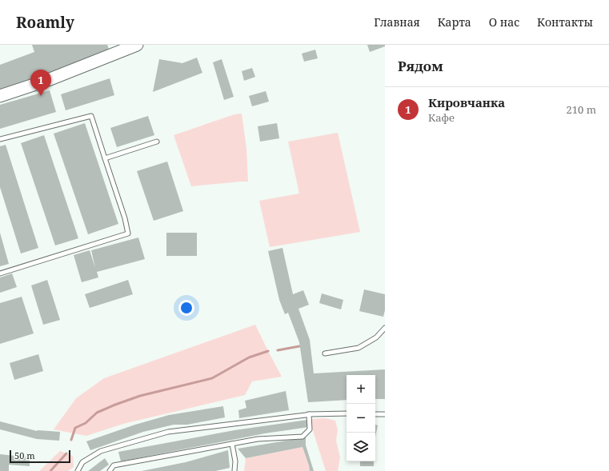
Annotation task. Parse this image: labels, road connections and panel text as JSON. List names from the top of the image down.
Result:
{
  "scale_bar": "50 m",
  "page": {
    "header": "Roamly",
    "nav": [
      "Главная",
      "Карта",
      "О нас",
      "Контакты"
    ],
    "heading": "Рядом",
    "pins": "1",
    "list": [
      {
        "mark": "1",
        "name": "Кировчанка",
        "note": "Кафе",
        "value": "210 m"
      }
    ],
    "map_buttons": ["+", "−"],
    "scale": "50 m"
  }
}
